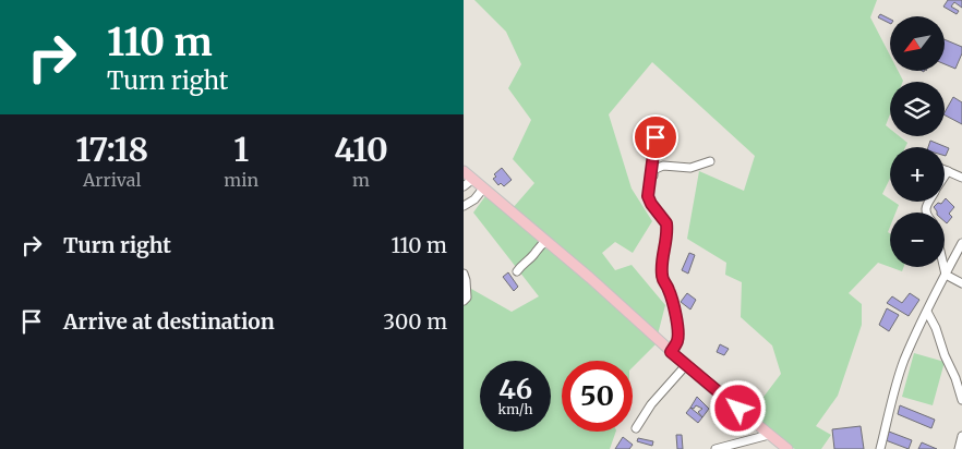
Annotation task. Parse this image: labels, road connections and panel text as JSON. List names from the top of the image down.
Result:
{
  "north": "bottom left",
  "page": {
    "turn": ["110 m", "Turn right"],
    "map_buttons": ["+", "−"],
    "eta": [
      "17:18",
      "Arrival",
      "1",
      "min",
      "410",
      "m"
    ],
    "list": [
      {
        "name": "Turn right",
        "value": "110 m"
      },
      {
        "name": "Arrive at destination",
        "value": "300 m"
      }
    ],
    "speed": "46 km/h",
    "limit": "50"
  }
}
